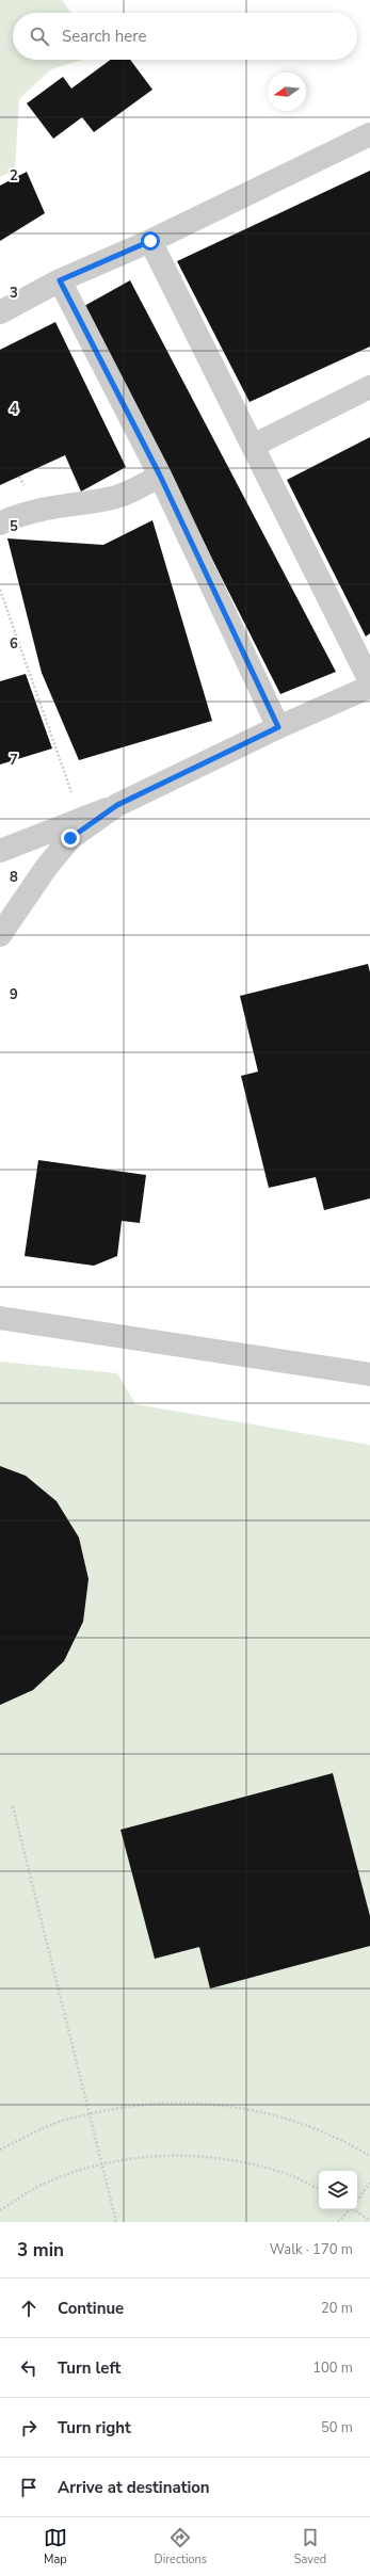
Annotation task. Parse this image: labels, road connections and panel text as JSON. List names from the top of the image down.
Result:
{
  "north": "left",
  "page": {
    "search": "Search here",
    "heading": ["3 min", "Walk · 170 m"],
    "list": [
      ["Continue", "20 m"],
      ["Turn left", "100 m"],
      ["Turn right", "50 m"],
      "Arrive at destination"
    ],
    "nav": ["Map", "Directions", "Saved"]
  },
  "grid": {
    "rows": [
      "2",
      "3",
      "4",
      "5",
      "6",
      "7",
      "8",
      "9"
    ]
  }
}
